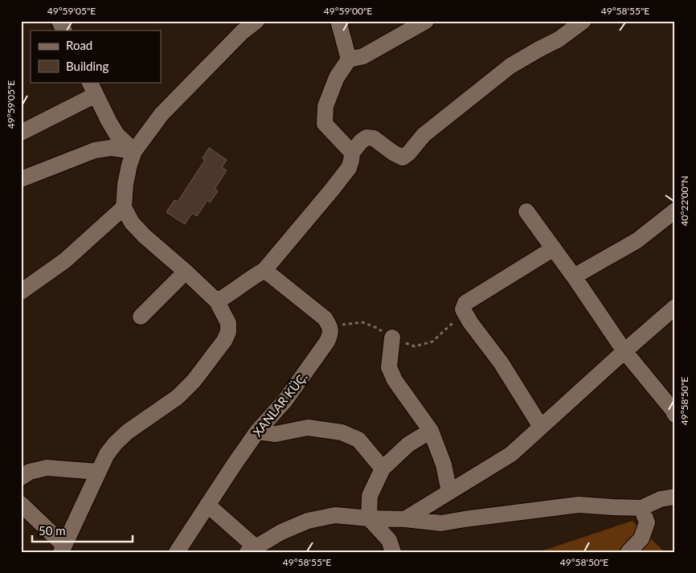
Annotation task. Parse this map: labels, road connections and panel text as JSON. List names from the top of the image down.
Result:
{
  "streets": {
    "street": ["XANLAR KÜÇ."]
  },
  "legend": ["Road", "Building"],
  "scale_bar": "50 m",
  "coordinates": [
    "49°59'05\"E",
    "49°59'00\"E",
    "49°58'55\"E",
    "40°22'00\"N",
    "49°58'50\"E"
  ]
}
